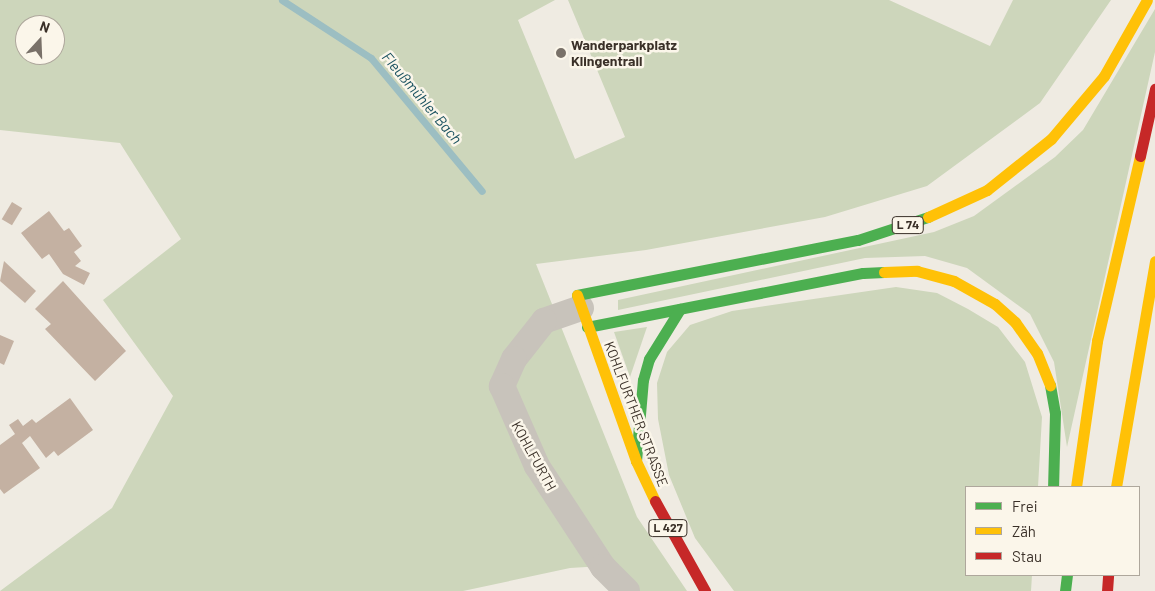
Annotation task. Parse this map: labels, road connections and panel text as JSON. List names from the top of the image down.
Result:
{
  "streets": {
    "main road": ["L 74", "KOHLFURTHER STRASSE", "L 427"],
    "street": ["KOHLFURTH"]
  },
  "crossings": [
    ["L 74", "KOHLFURTHER STRASSE"],
    ["L 74", "KOHLFURTH"],
    ["KOHLFURTHER STRASSE", "KOHLFURTH"]
  ],
  "water": ["Fleußmühler Bach"],
  "places": ["Wanderparkplatz Klingentrail"],
  "legend": ["Frei", "Zäh", "Stau"],
  "north": "top"
}
